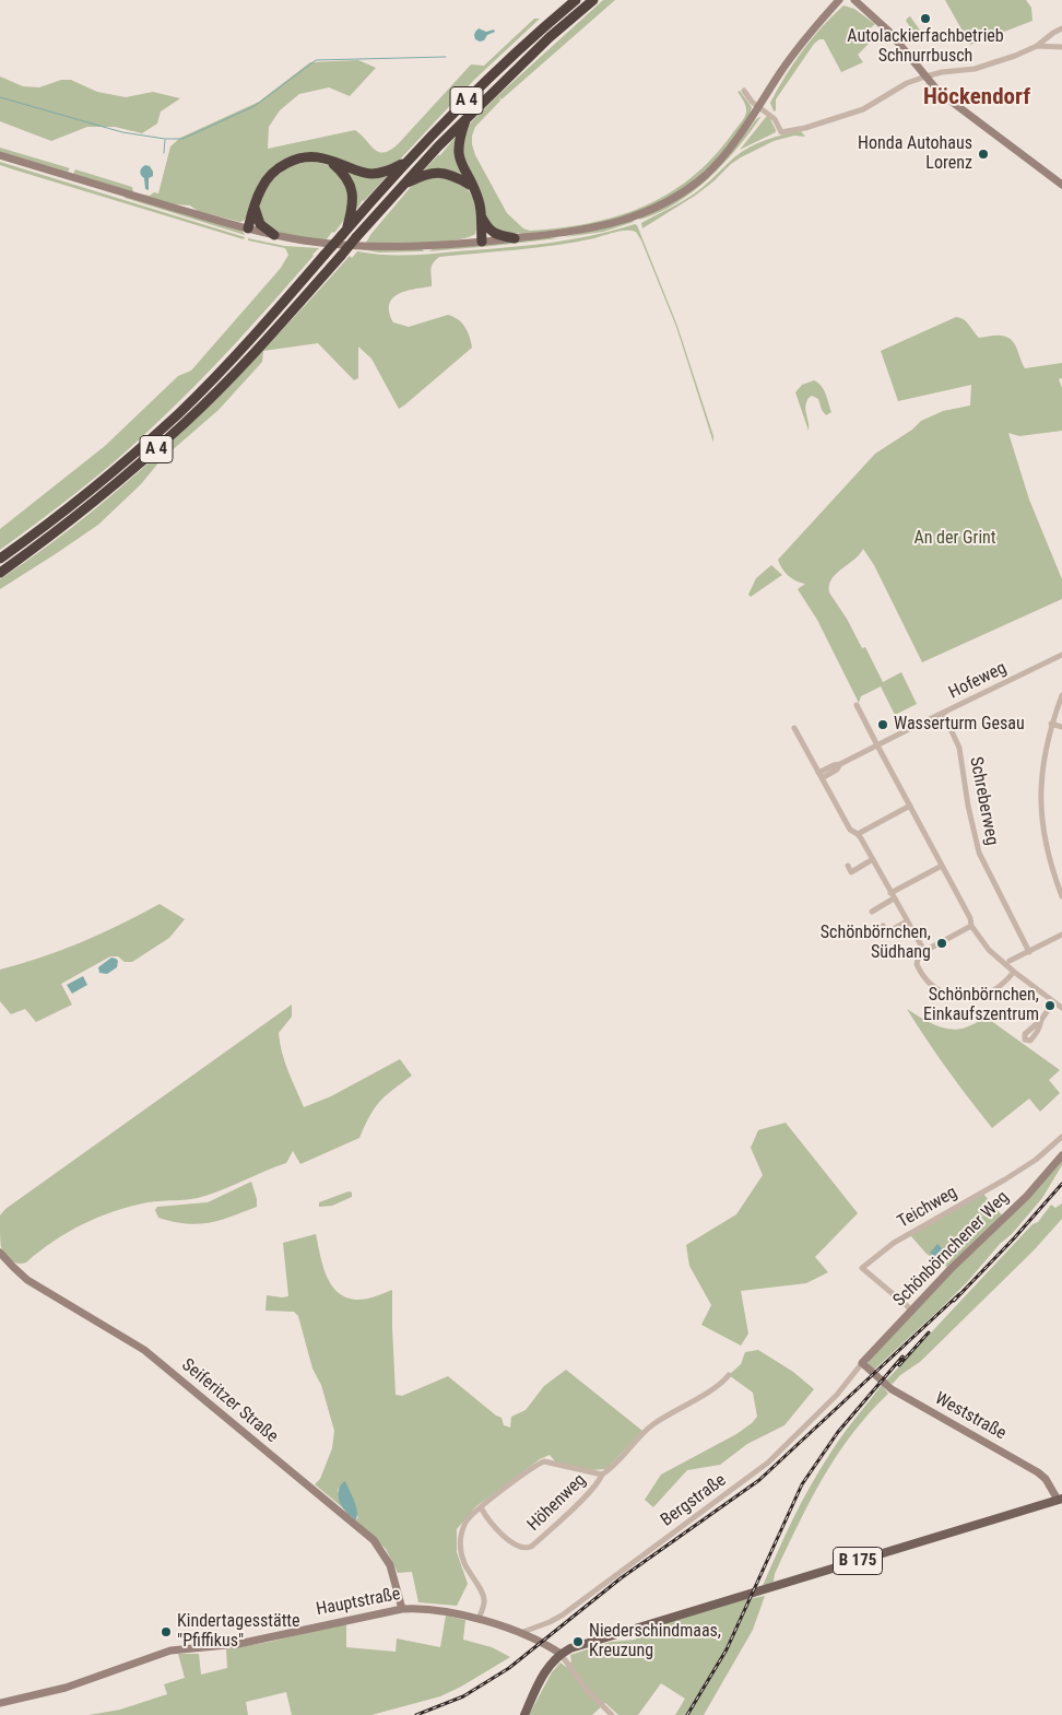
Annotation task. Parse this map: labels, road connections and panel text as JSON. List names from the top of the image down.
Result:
{
  "streets": {
    "highway": ["A 4"],
    "main road": [
      "Schönbörnchener Weg",
      "Seiferitzer Straße",
      "Weststraße",
      "B 175",
      "Hauptstraße"
    ],
    "street": [
      "Hofeweg",
      "Schreberweg",
      "Teichweg",
      "Bergstraße",
      "Höhenweg"
    ]
  },
  "crossings": [
    ["Hofeweg", "Schreberweg"],
    ["Teichweg", "Schönbörnchener Weg"],
    ["Schönbörnchener Weg", "Weststraße"],
    ["Schönbörnchener Weg", "Bergstraße"],
    ["Seiferitzer Straße", "Hauptstraße"],
    ["Weststraße", "Bergstraße"],
    ["Weststraße", "B 175"],
    ["Bergstraße", "Hauptstraße"],
    ["B 175", "Hauptstraße"]
  ],
  "districts": ["Höckendorf"],
  "parks": ["An der Grint"],
  "places": [
    "Autolackierfachbetrieb Schnurrbusch",
    "Honda Autohaus Lorenz",
    "Wasserturm Gesau",
    "Schönbörnchen, Südhang",
    "Schönbörnchen, Einkaufszentrum",
    "Kindertagesstätte \"Pfiffikus\"",
    "Niederschindmaas, Kreuzung"
  ]
}
